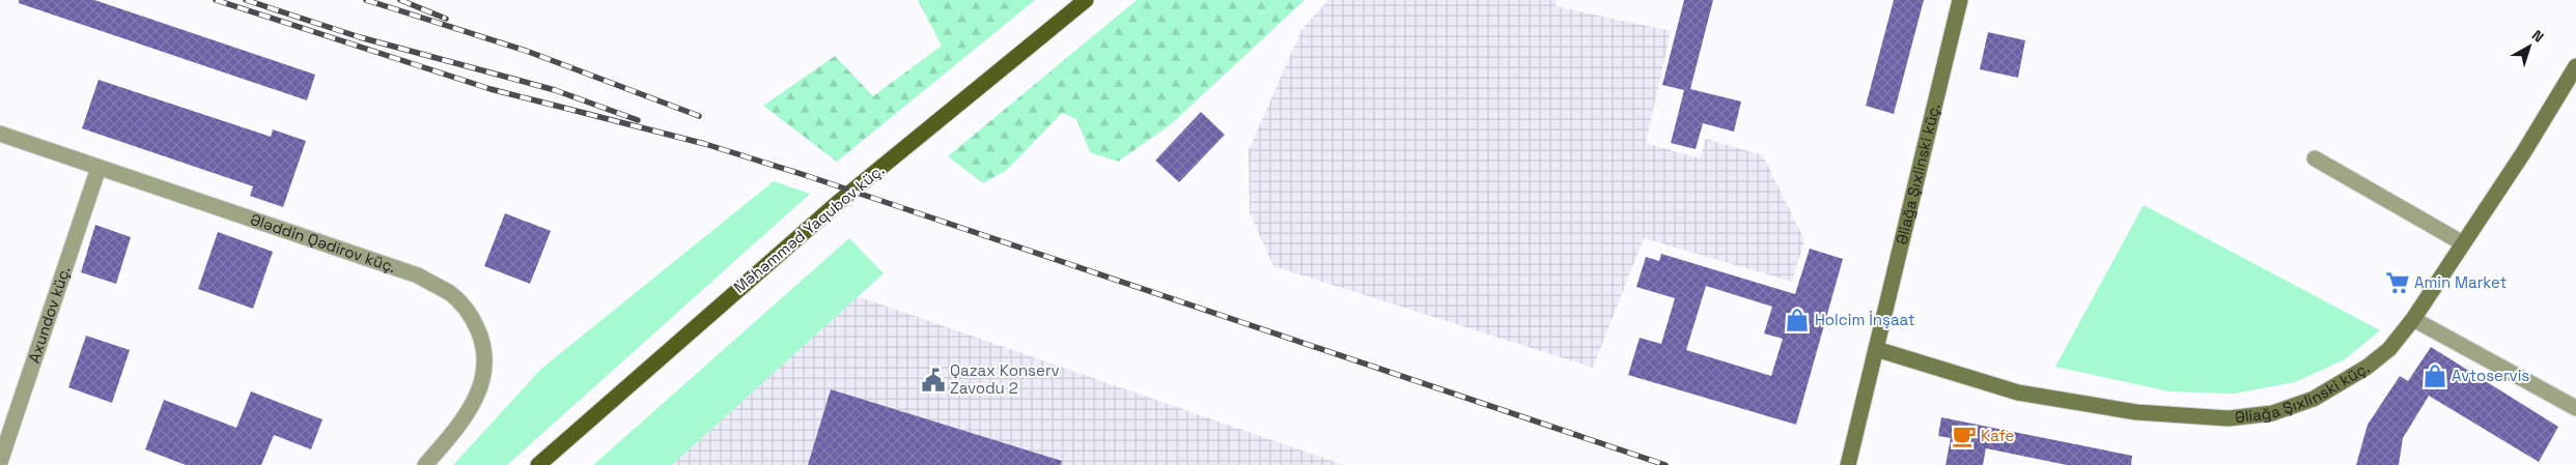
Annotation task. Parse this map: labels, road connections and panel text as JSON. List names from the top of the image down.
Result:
{
  "streets": {
    "main road": ["Məhəmməd Yaqubov küç."],
    "street": ["Əliağa Şıxlinski küç.", "Ələddin Qədirov küç.", "Axundov küç."]
  },
  "crossings": [
    ["Ələddin Qədirov küç.", "Axundov küç."]
  ],
  "places": {
    "supermarket": ["Amin Market"],
    "shop": ["Holcim İnşaat", "Avtoservis"],
    "public building": ["Qazax Konserv Zavodu 2"],
    "cafe": ["Kafe"]
  },
  "north": "top right"
}
